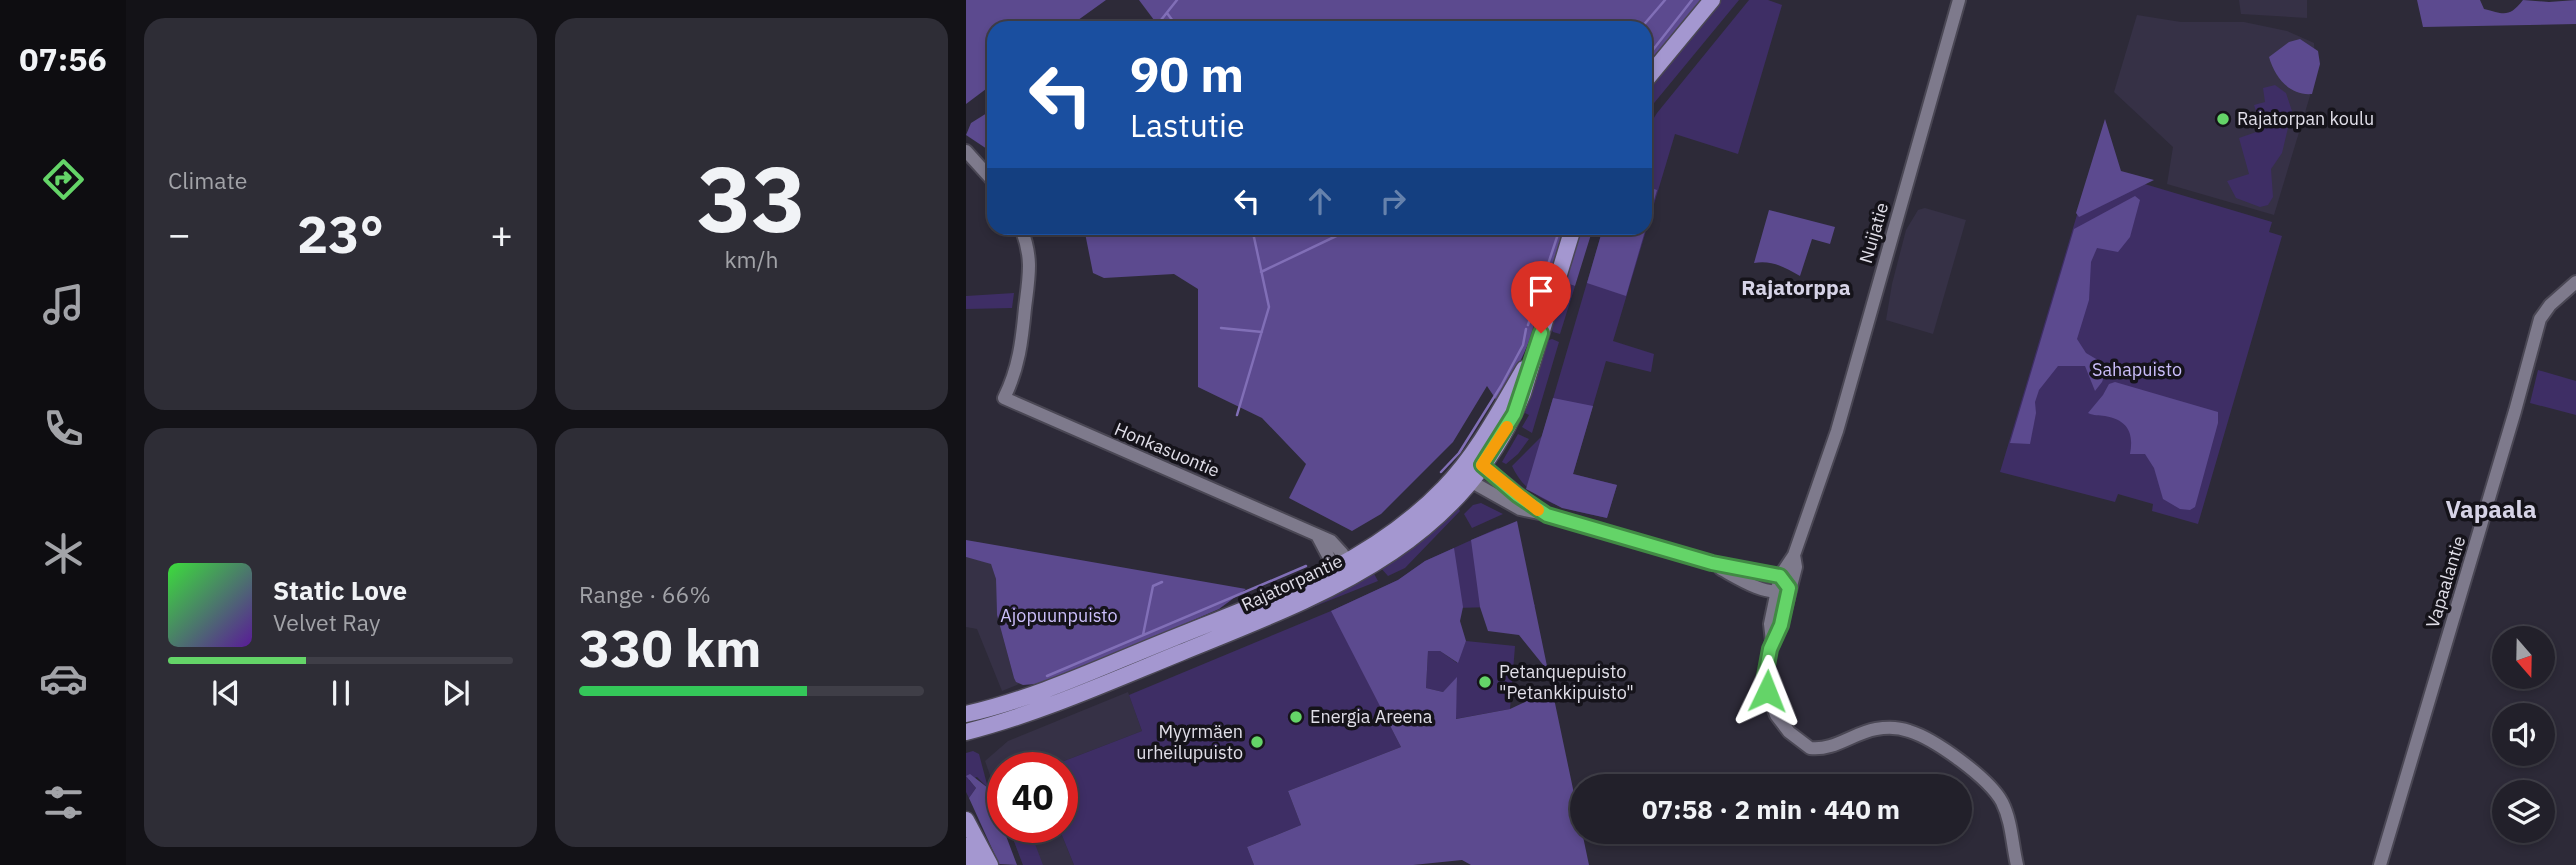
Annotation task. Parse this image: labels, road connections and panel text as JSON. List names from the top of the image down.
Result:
{
  "streets": {
    "main road": ["Rajatorpantie"],
    "street": ["Nuijatie", "Honkasuontie", "Vapaalantie"]
  },
  "crossings": [
    ["Honkasuontie", "Rajatorpantie"]
  ],
  "districts": ["Rajatorppa", "Vapaala"],
  "parks": ["Sahapuisto", "Ajopuunpuisto"],
  "places": [
    "Rajatorpan koulu",
    "Petanquepuisto \"Petankkipuisto\"",
    "Energia Areena",
    "Myyrmäen urheilupuisto"
  ],
  "north": "bottom",
  "page": {
    "tabs": "07:56",
    "tile": [
      "Climate",
      ["33", "km/h"],
      ["Range · 66%", "330 km"]
    ],
    "turn": ["90 m", "Lastutie"],
    "heat": ["−", "23°", "+"],
    "song": ["Static Love", "Velvet Ray"],
    "limit": "40",
    "trip": "07:58 · 2 min · 440 m"
  }
}
